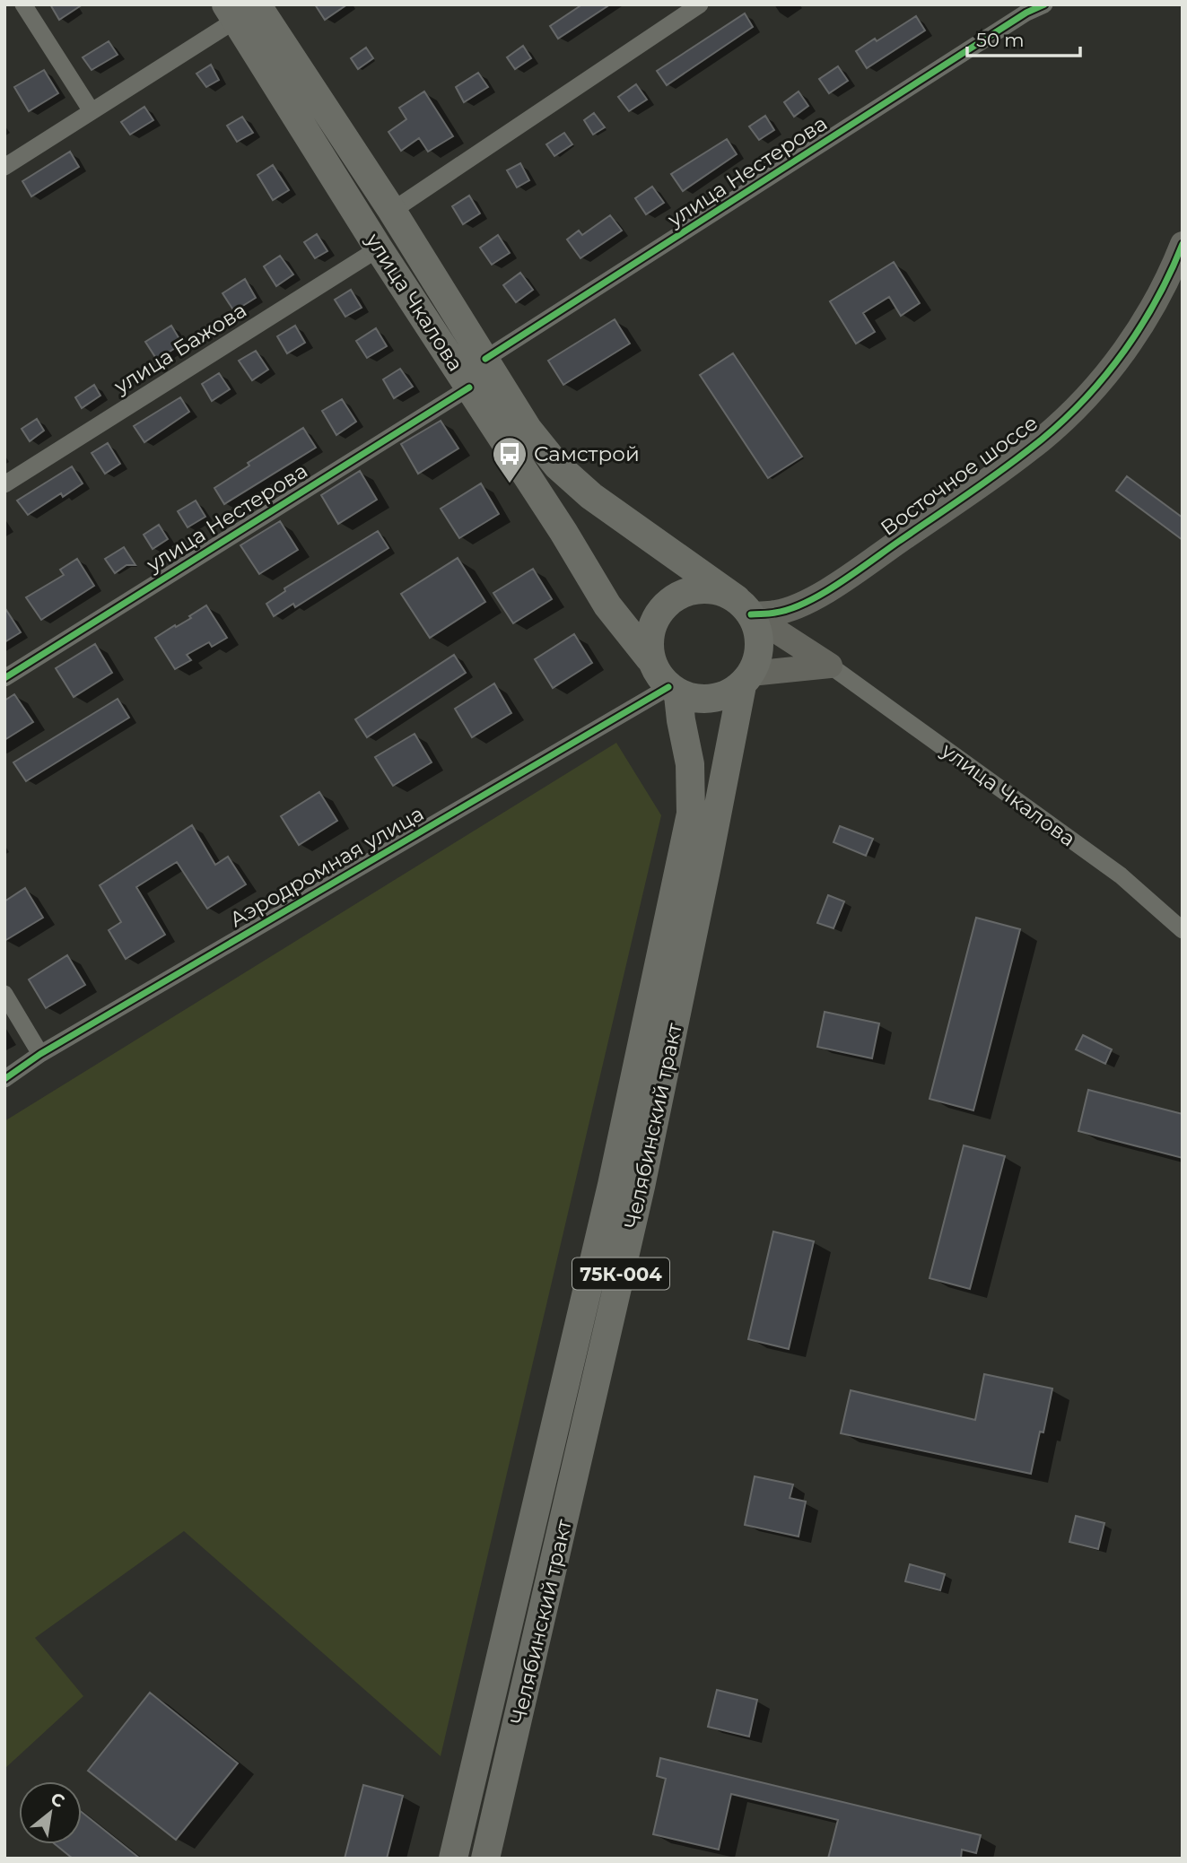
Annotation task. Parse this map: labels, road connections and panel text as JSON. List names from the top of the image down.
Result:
{
  "streets": {
    "main road": ["улица Чкалова", "Челябинский тракт", "75К-004"],
    "street": [
      "улица Нестерова",
      "улица Бажова",
      "Восточное шоссе",
      "Аэродромная улица"
    ]
  },
  "crossings": [
    ["улица Нестерова", "улица Чкалова"],
    ["улица Чкалова", "улица Бажова"],
    ["улица Чкалова", "Восточное шоссе"],
    ["улица Чкалова", "Аэродромная улица"],
    ["улица Чкалова", "Челябинский тракт"],
    ["Восточное шоссе", "Аэродромная улица"],
    ["Восточное шоссе", "Челябинский тракт"],
    ["Аэродромная улица", "Челябинский тракт"]
  ],
  "places": {
    "bus stop": ["Самстрой"]
  },
  "scale_bar": "50 m",
  "north": "top right"
}
